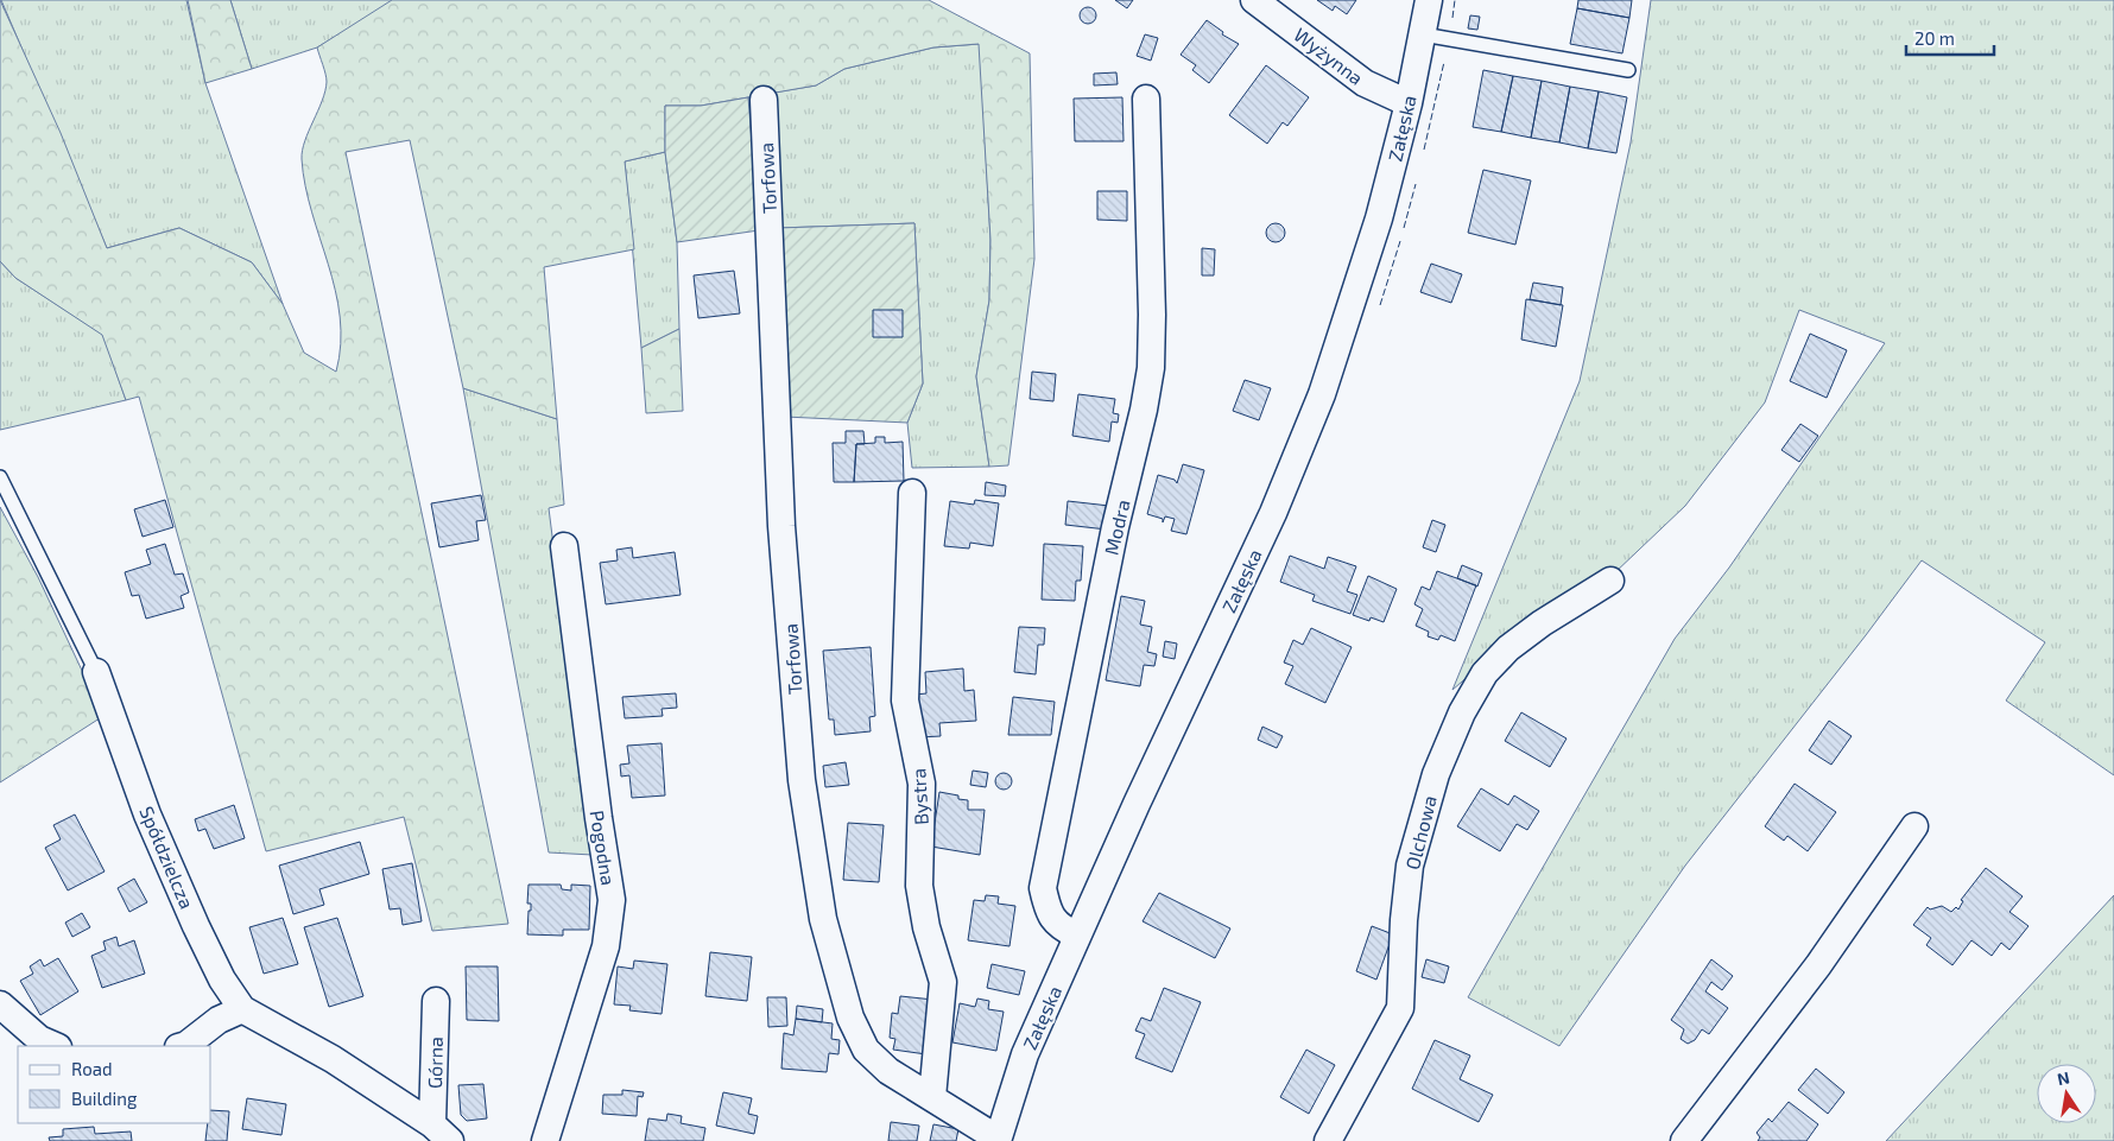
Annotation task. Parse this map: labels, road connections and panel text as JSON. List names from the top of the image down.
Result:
{
  "streets": {
    "street": [
      "Wyżynna",
      "Załęska",
      "Torfowa",
      "Modra",
      "Bystra",
      "Olchowa",
      "Pogodna",
      "Spółdzielcza",
      "Górna"
    ]
  },
  "crossings": [
    ["Wyżynna", "Załęska"],
    ["Załęska", "Torfowa"],
    ["Załęska", "Modra"],
    ["Torfowa", "Bystra"],
    ["Spółdzielcza", "Górna"]
  ],
  "legend": ["Road", "Building"],
  "scale_bar": "20 m",
  "north": "top"
}
